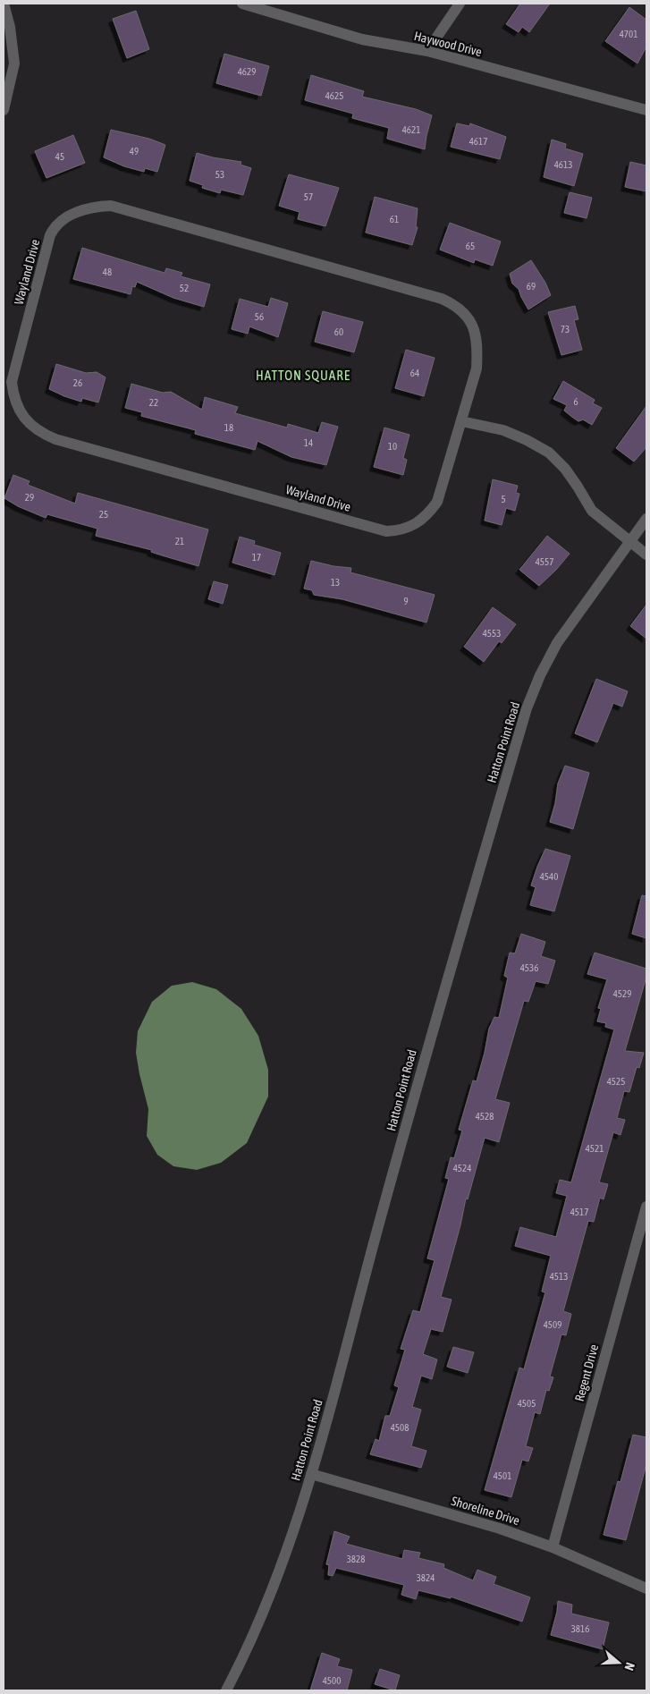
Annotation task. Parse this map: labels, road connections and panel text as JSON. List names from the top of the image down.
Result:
{
  "streets": {
    "street": [
      "Haywood Drive",
      "Wayland Drive",
      "Hatton Point Road",
      "Regent Drive",
      "Shoreline Drive"
    ]
  },
  "crossings": [
    ["Hatton Point Road", "Shoreline Drive"],
    ["Regent Drive", "Shoreline Drive"]
  ],
  "districts": ["HATTON SQUARE"],
  "house_numbers": [
    "4701",
    "4629",
    "4625",
    "4621",
    "4617",
    "49",
    "45",
    "4613",
    "53",
    "57",
    "61",
    "65",
    "48",
    "69",
    "52",
    "56",
    "73",
    "60",
    "64",
    "26",
    "6",
    "22",
    "18",
    "14",
    "10",
    "29",
    "5",
    "25",
    "21",
    "17",
    "4557",
    "13",
    "9",
    "4553",
    "4540",
    "4536",
    "4529",
    "4525",
    "4528",
    "4521",
    "4524",
    "4517",
    "4513",
    "4509",
    "4505",
    "4508",
    "4501",
    "3828",
    "3824",
    "3816",
    "4500"
  ],
  "north": "right"
}
